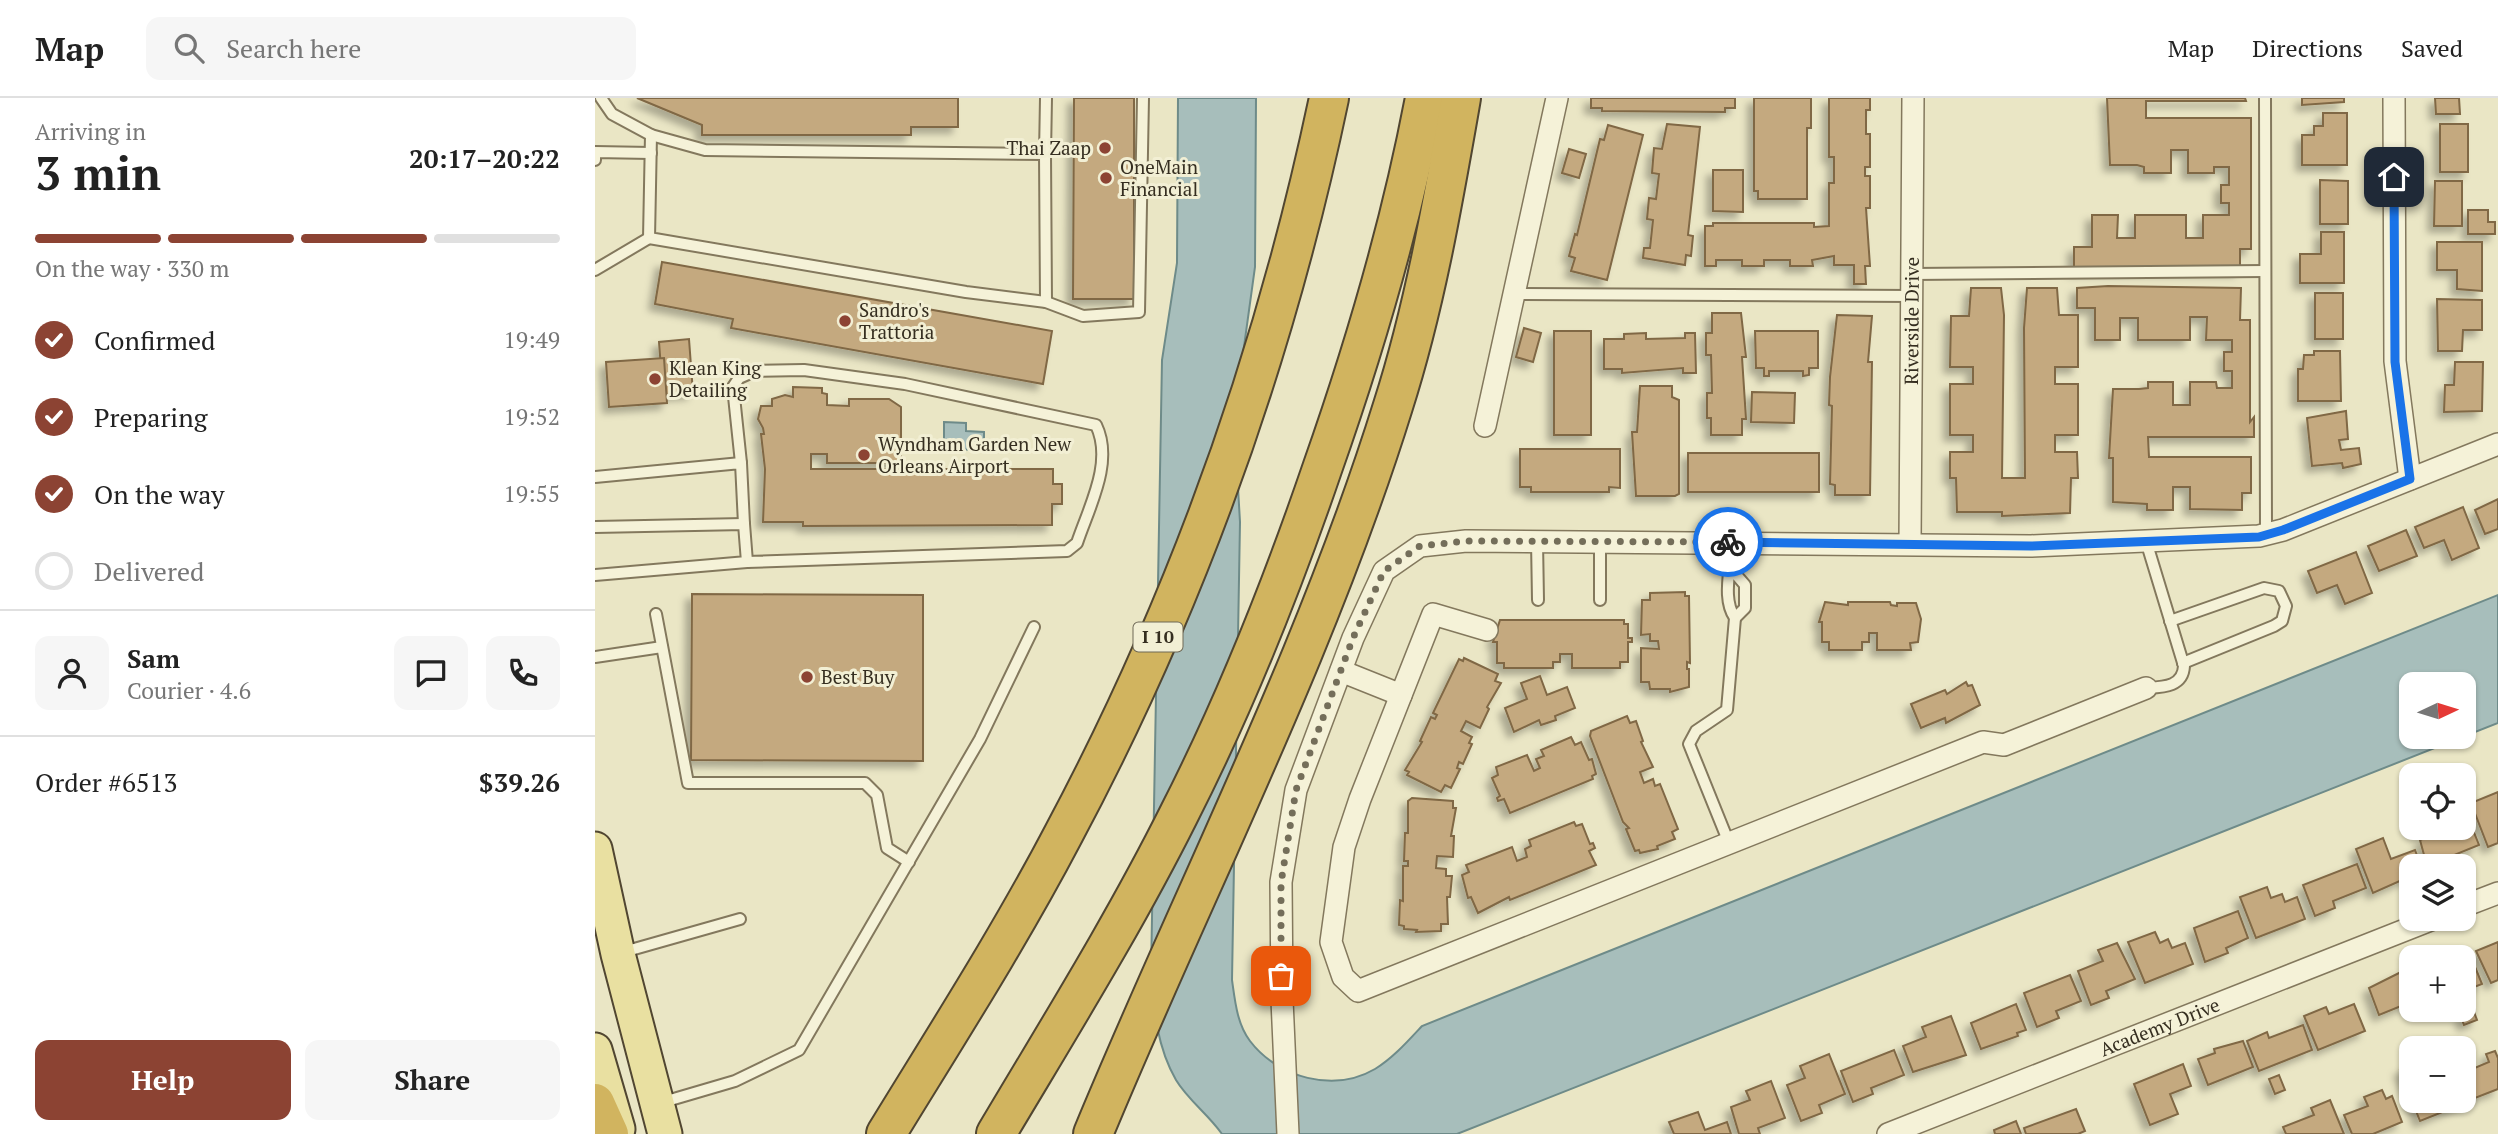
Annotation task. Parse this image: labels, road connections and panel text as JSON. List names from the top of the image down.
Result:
{
  "streets": {
    "highway": ["I 10"],
    "street": ["Riverside Drive", "Academy Drive"]
  },
  "places": [
    "Thai Zaap",
    "OneMain Financial",
    "Sandro's Trattoria",
    "Klean King Detailing",
    "Wyndham Garden New Orleans Airport",
    "Best Buy"
  ],
  "north": "right",
  "page": {
    "header": "Map",
    "search": "Search here",
    "nav": ["Map", "Directions", "Saved"],
    "heading": ["3 min", "Arriving in", "20:17–20:22"],
    "panel": [
      "Sam",
      "Courier · 4.6",
      "Order #6513",
      "$39.26"
    ],
    "bar": "On the way · 330 m",
    "list": [
      ["Confirmed", "19:49"],
      ["Preparing", "19:52"],
      ["On the way", "19:55"],
      "Delivered"
    ],
    "map_buttons": ["+", "−"],
    "buttons": ["Help", "Share"]
  }
}
